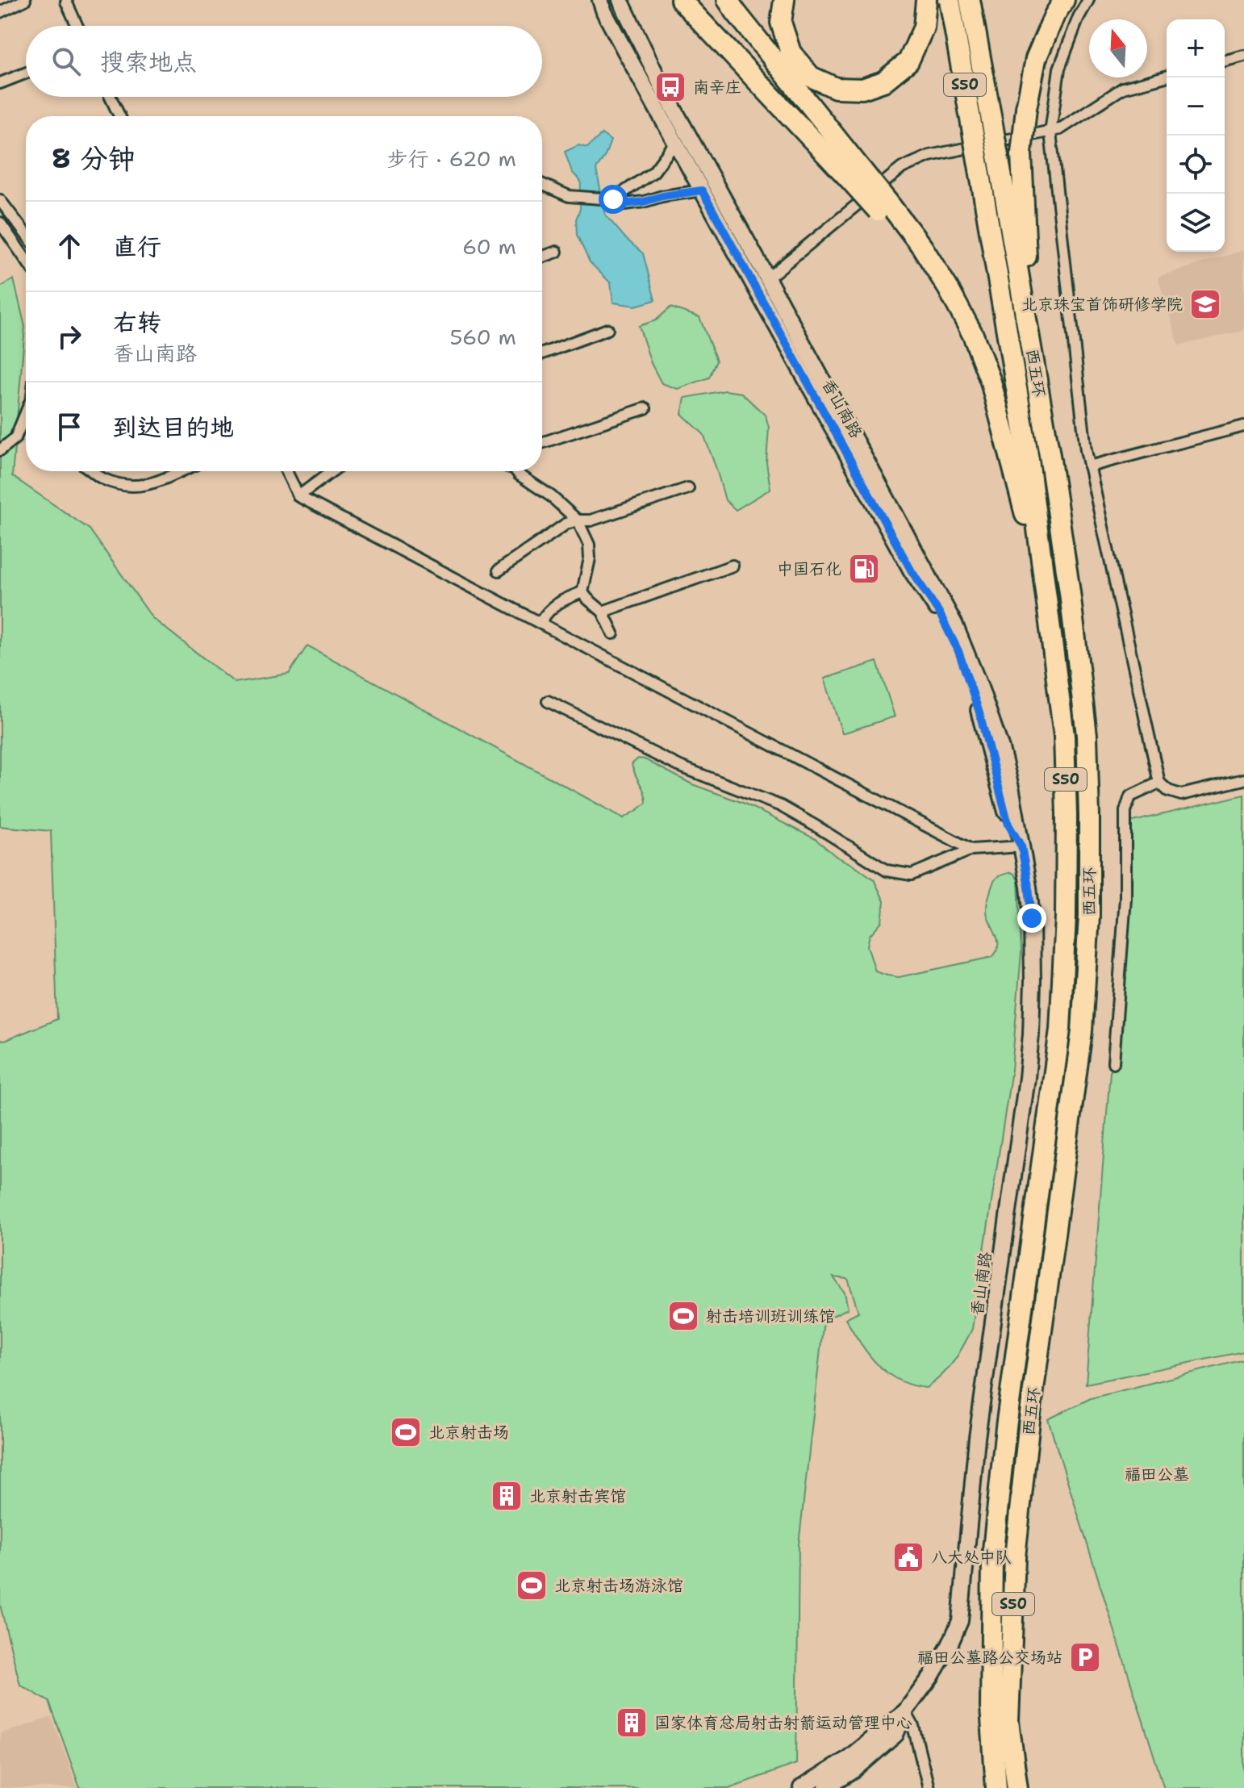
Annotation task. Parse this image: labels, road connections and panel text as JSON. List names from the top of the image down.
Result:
{
  "streets": {
    "highway": ["S50", "西五环"],
    "main road": ["香山南路"]
  },
  "parks": ["福田公墓"],
  "places": {
    "bus stop": ["南辛庄"],
    "school or university": ["北京珠宝首饰研修学院"],
    "fuel station": ["中国石化"],
    "sports": ["射击培训班训练馆", "北京射击场", "北京射击场游泳馆"],
    "building": ["北京射击宾馆", "国家体育总局射击射箭运动管理中心"],
    "public building": ["八大处中队"],
    "parking": ["福田公墓路公交场站"]
  },
  "north": "top",
  "page": {
    "map_buttons": ["+", "−"],
    "search": "搜索地点",
    "heading": ["8 分钟", "步行 · 620 m"],
    "list": [
      ["直行", "60 m"],
      ["右转", "香山南路", "560 m"],
      "到达目的地"
    ]
  }
}
